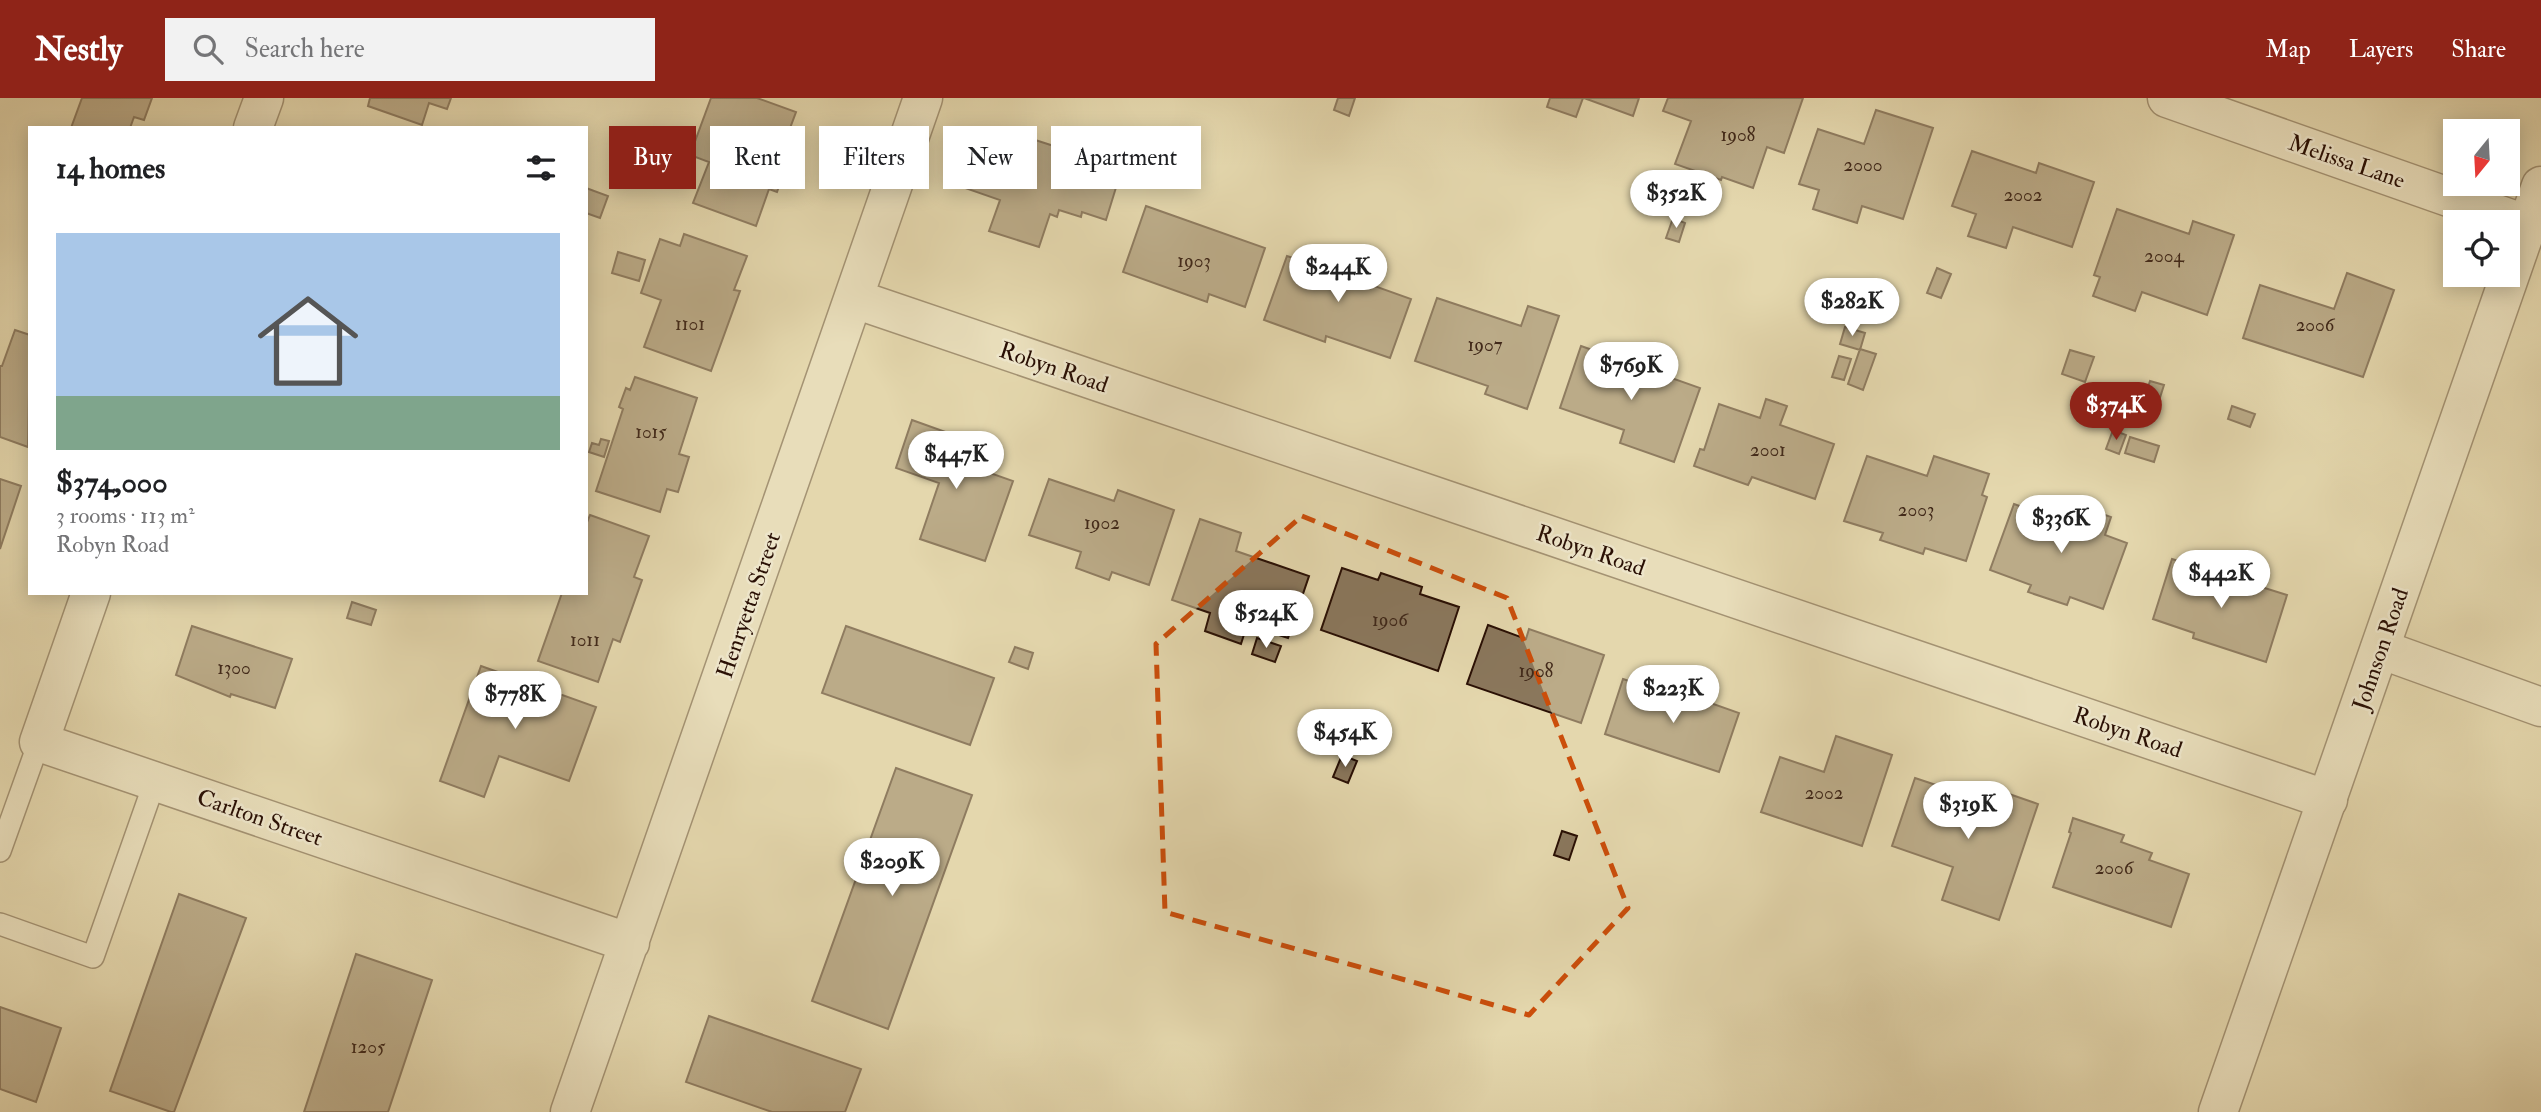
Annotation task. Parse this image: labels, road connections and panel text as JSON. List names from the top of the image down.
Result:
{
  "streets": {
    "street": [
      "Melissa Lane",
      "Robyn Road",
      "Henryetta Street",
      "Johnson Road",
      "Carlton Street"
    ]
  },
  "crossings": [
    ["Melissa Lane", "Johnson Road"],
    ["Robyn Road", "Henryetta Street"],
    ["Robyn Road", "Johnson Road"],
    ["Henryetta Street", "Carlton Street"]
  ],
  "house_numbers": [
    "1908",
    "2000",
    "2002",
    "2004",
    "1903",
    "1101",
    "2006",
    "1907",
    "1015",
    "2001",
    "2003",
    "1902",
    "1906",
    "1011",
    "1300",
    "1908",
    "2002",
    "2006",
    "1205"
  ],
  "north": "bottom",
  "page": {
    "header": "Nestly",
    "search": "Search here",
    "nav": ["Map", "Layers", "Share"],
    "chip": [
      "Buy",
      "Rent",
      "Filters",
      "New",
      "Apartment"
    ],
    "heading": "14 homes",
    "price": [
      "$352K",
      "$244K",
      "$282K",
      "$769K",
      "$374K",
      "$447K",
      "$336K",
      "$442K",
      "$524K",
      "$223K",
      "$778K",
      "$454K",
      "$319K",
      "$209K"
    ],
    "list": [
      {
        "name": "$374,000",
        "note": "3 rooms · 113 m² · Robyn Road"
      }
    ]
  }
}
